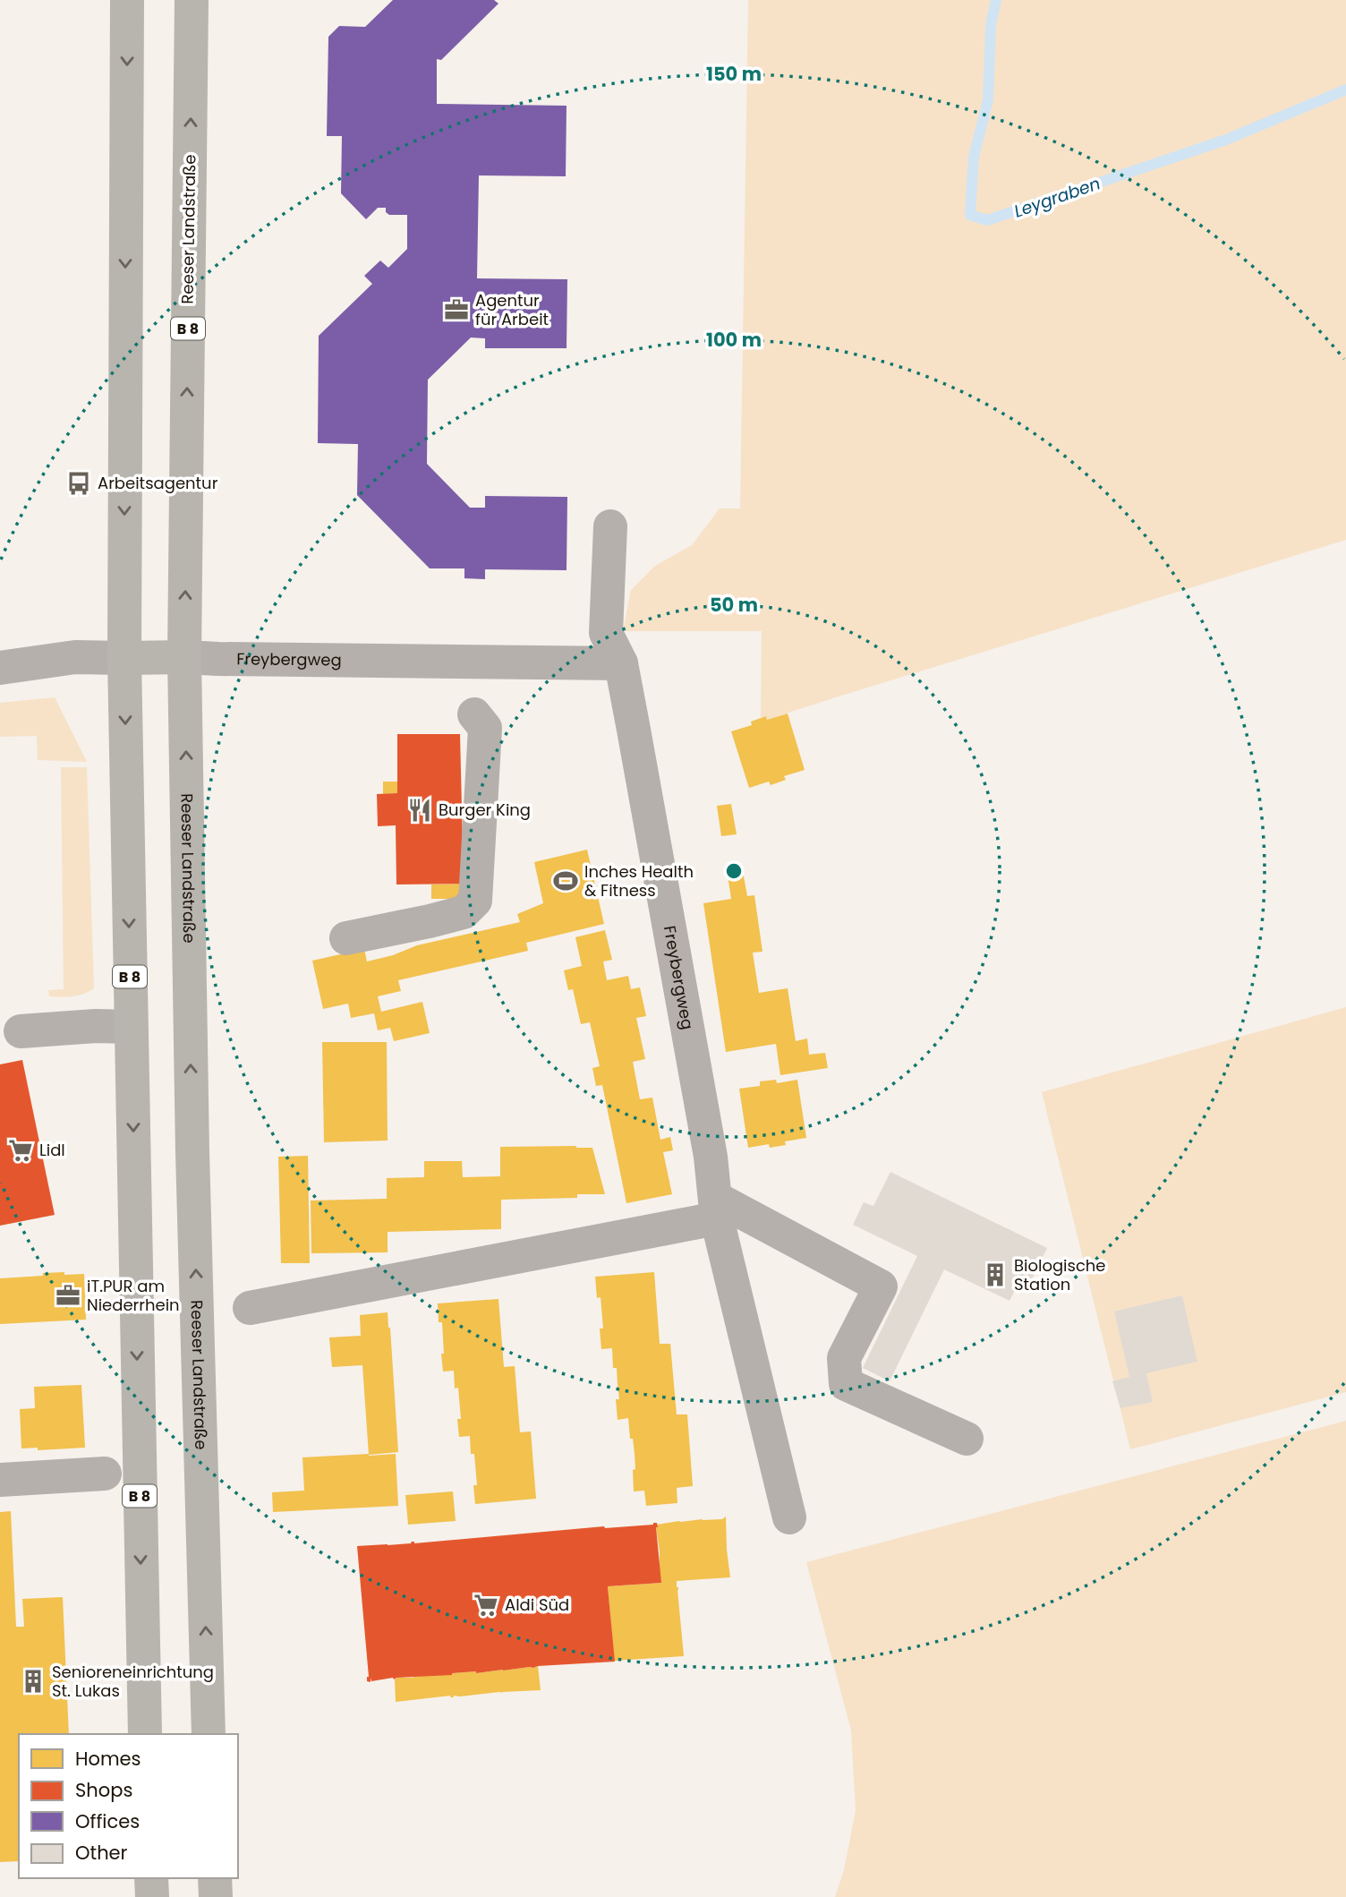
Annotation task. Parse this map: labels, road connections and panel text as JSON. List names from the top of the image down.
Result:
{
  "streets": {
    "main road": ["Reeser Landstraße", "B 8"],
    "street": ["Freybergweg"]
  },
  "crossings": [
    ["Reeser Landstraße", "Freybergweg"]
  ],
  "water": ["Leygraben"],
  "places": {
    "office": ["Agentur für Arbeit", "iT.PUR am Niederrhein"],
    "bus stop": ["Arbeitsagentur"],
    "restaurant": ["Burger King"],
    "sports": ["Inches Health & Fitness"],
    "supermarket": ["Lidl", "Aldi Süd"],
    "building": ["Biologische Station", "Senioreneinrichtung St. Lukas"]
  },
  "legend": [
    "Homes",
    "Shops",
    "Offices",
    "Other"
  ],
  "rings": ["150 m", "100 m", "50 m"]
}
